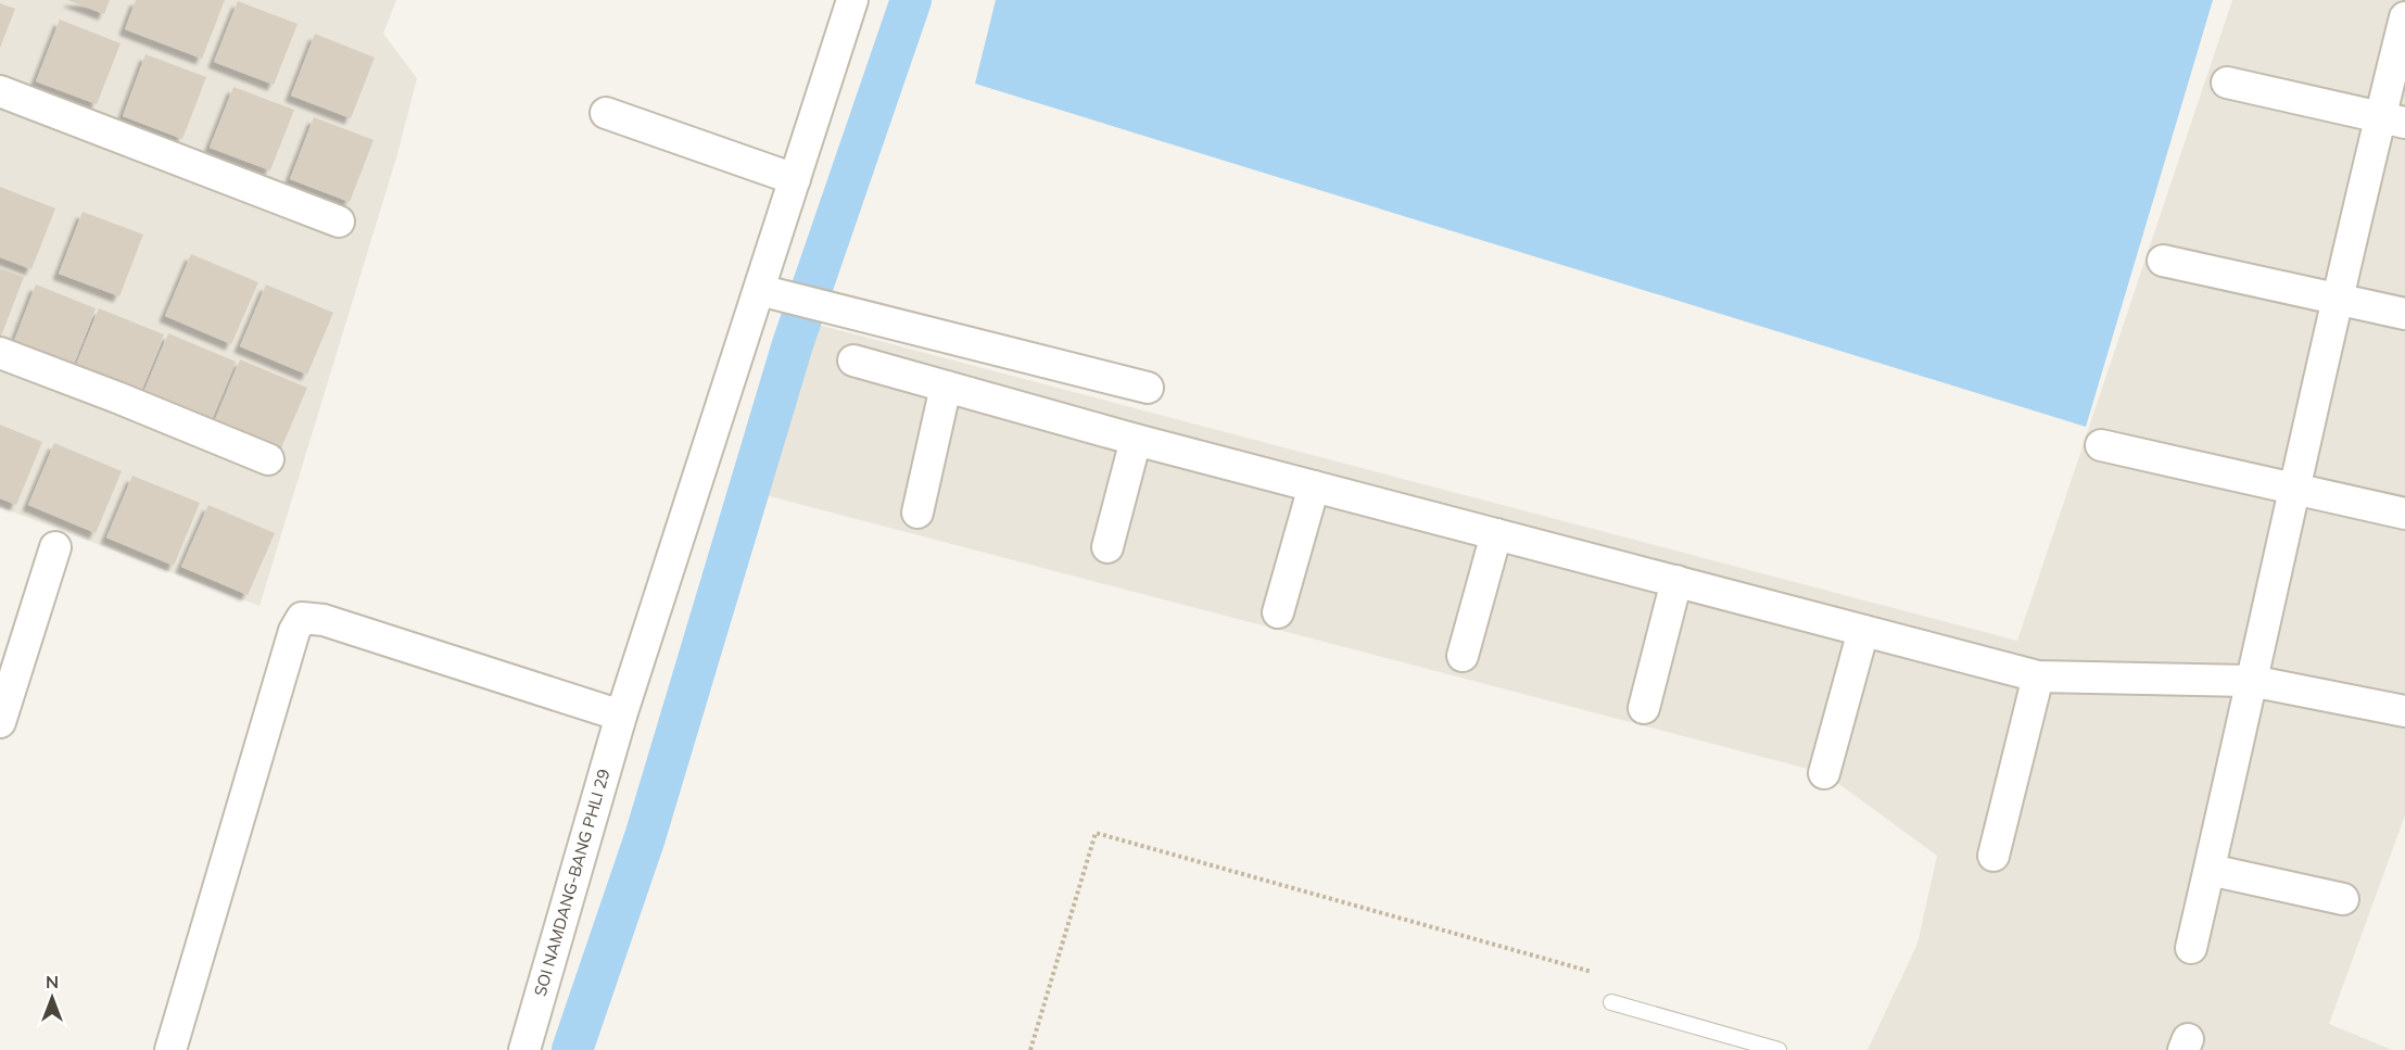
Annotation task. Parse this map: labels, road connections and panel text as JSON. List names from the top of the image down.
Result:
{
  "streets": {
    "street": ["SOI NAMDANG-BANG PHLI 29"]
  },
  "north": "top"
}
